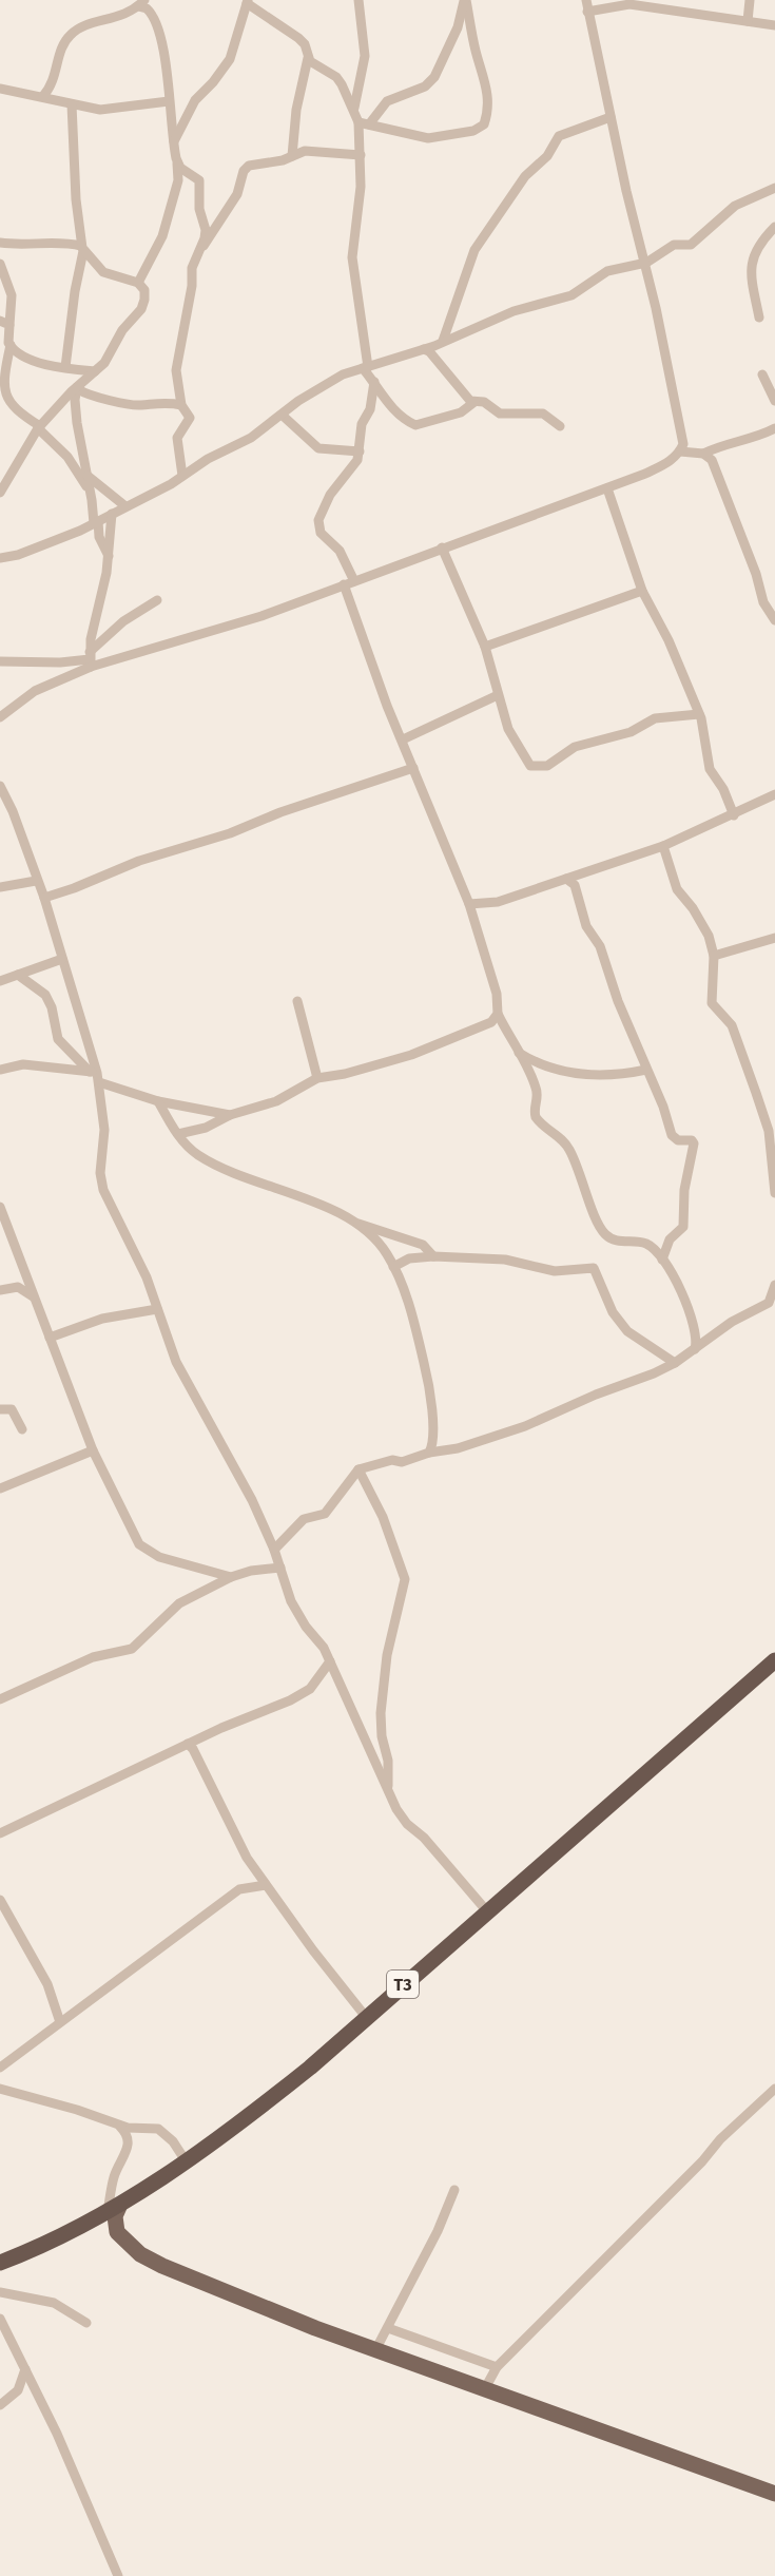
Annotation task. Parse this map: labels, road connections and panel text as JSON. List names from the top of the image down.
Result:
{
  "streets": {
    "highway": ["T3"]
  }
}
